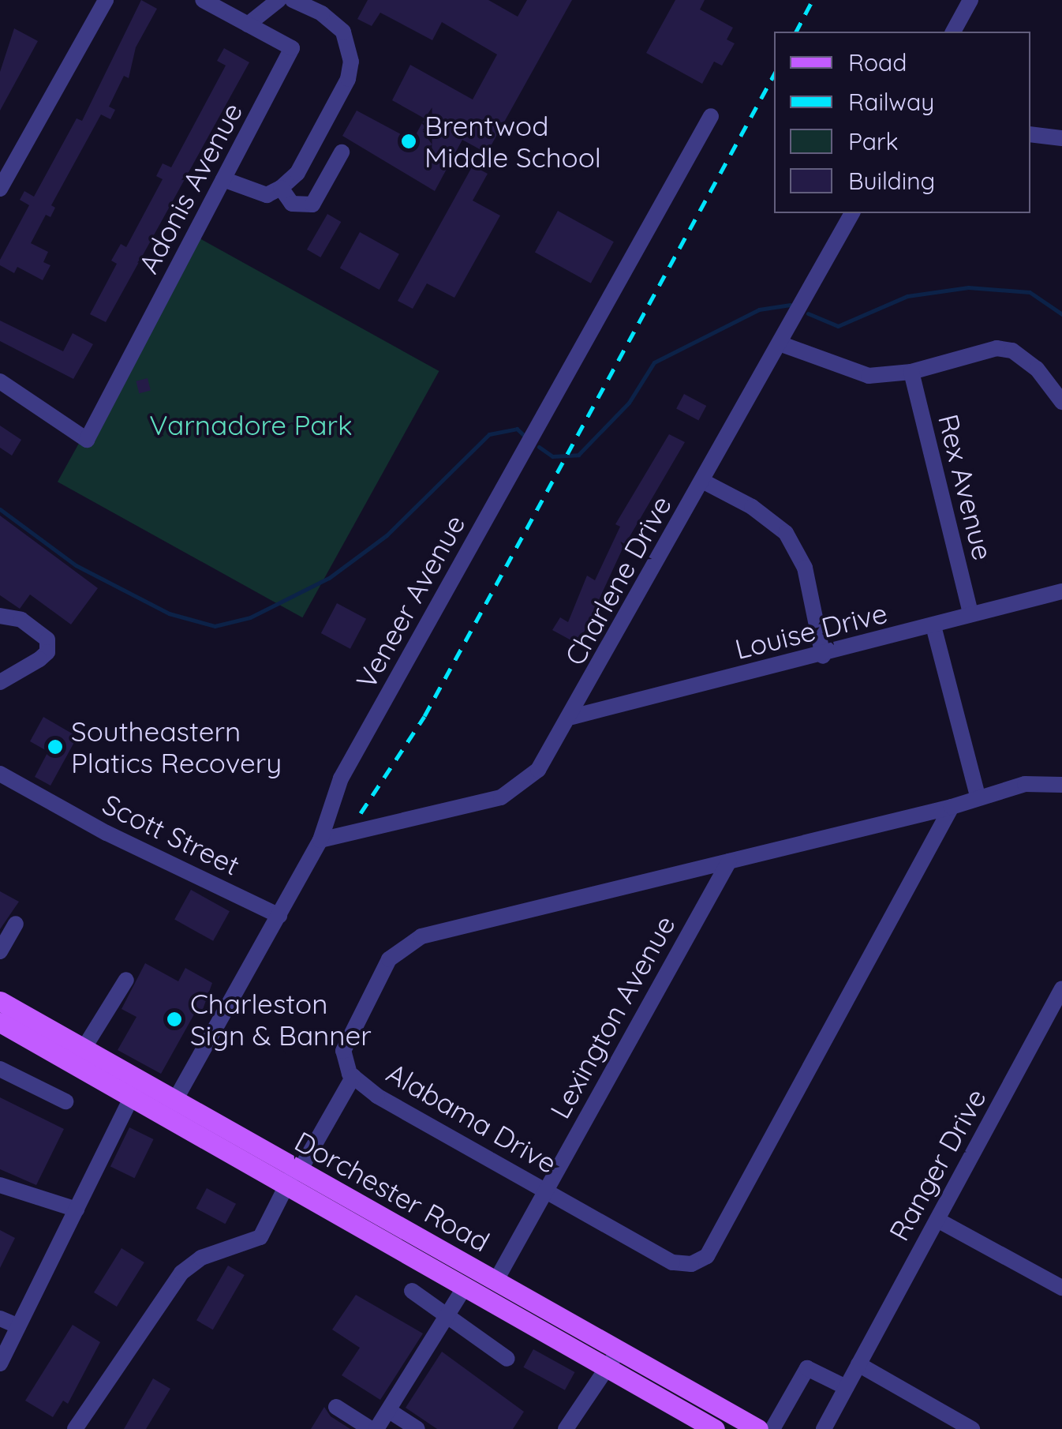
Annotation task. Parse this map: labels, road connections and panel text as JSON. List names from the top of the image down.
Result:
{
  "streets": {
    "main road": ["Dorchester Road"],
    "street": [
      "Adonis Avenue",
      "Rex Avenue",
      "Charlene Drive",
      "Veneer Avenue",
      "Louise Drive",
      "Scott Street",
      "Lexington Avenue",
      "Alabama Drive",
      "Ranger Drive"
    ]
  },
  "crossings": [
    ["Rex Avenue", "Louise Drive"],
    ["Charlene Drive", "Veneer Avenue"],
    ["Charlene Drive", "Louise Drive"],
    ["Veneer Avenue", "Scott Street"],
    ["Veneer Avenue", "Dorchester Road"],
    ["Lexington Avenue", "Alabama Drive"],
    ["Lexington Avenue", "Dorchester Road"]
  ],
  "parks": ["Varnadore Park"],
  "places": ["Brentwod Middle School", "Southeastern Platics Recovery", "Charleston Sign & Banner"],
  "legend": [
    "Road",
    "Railway",
    "Park",
    "Building"
  ]
}
